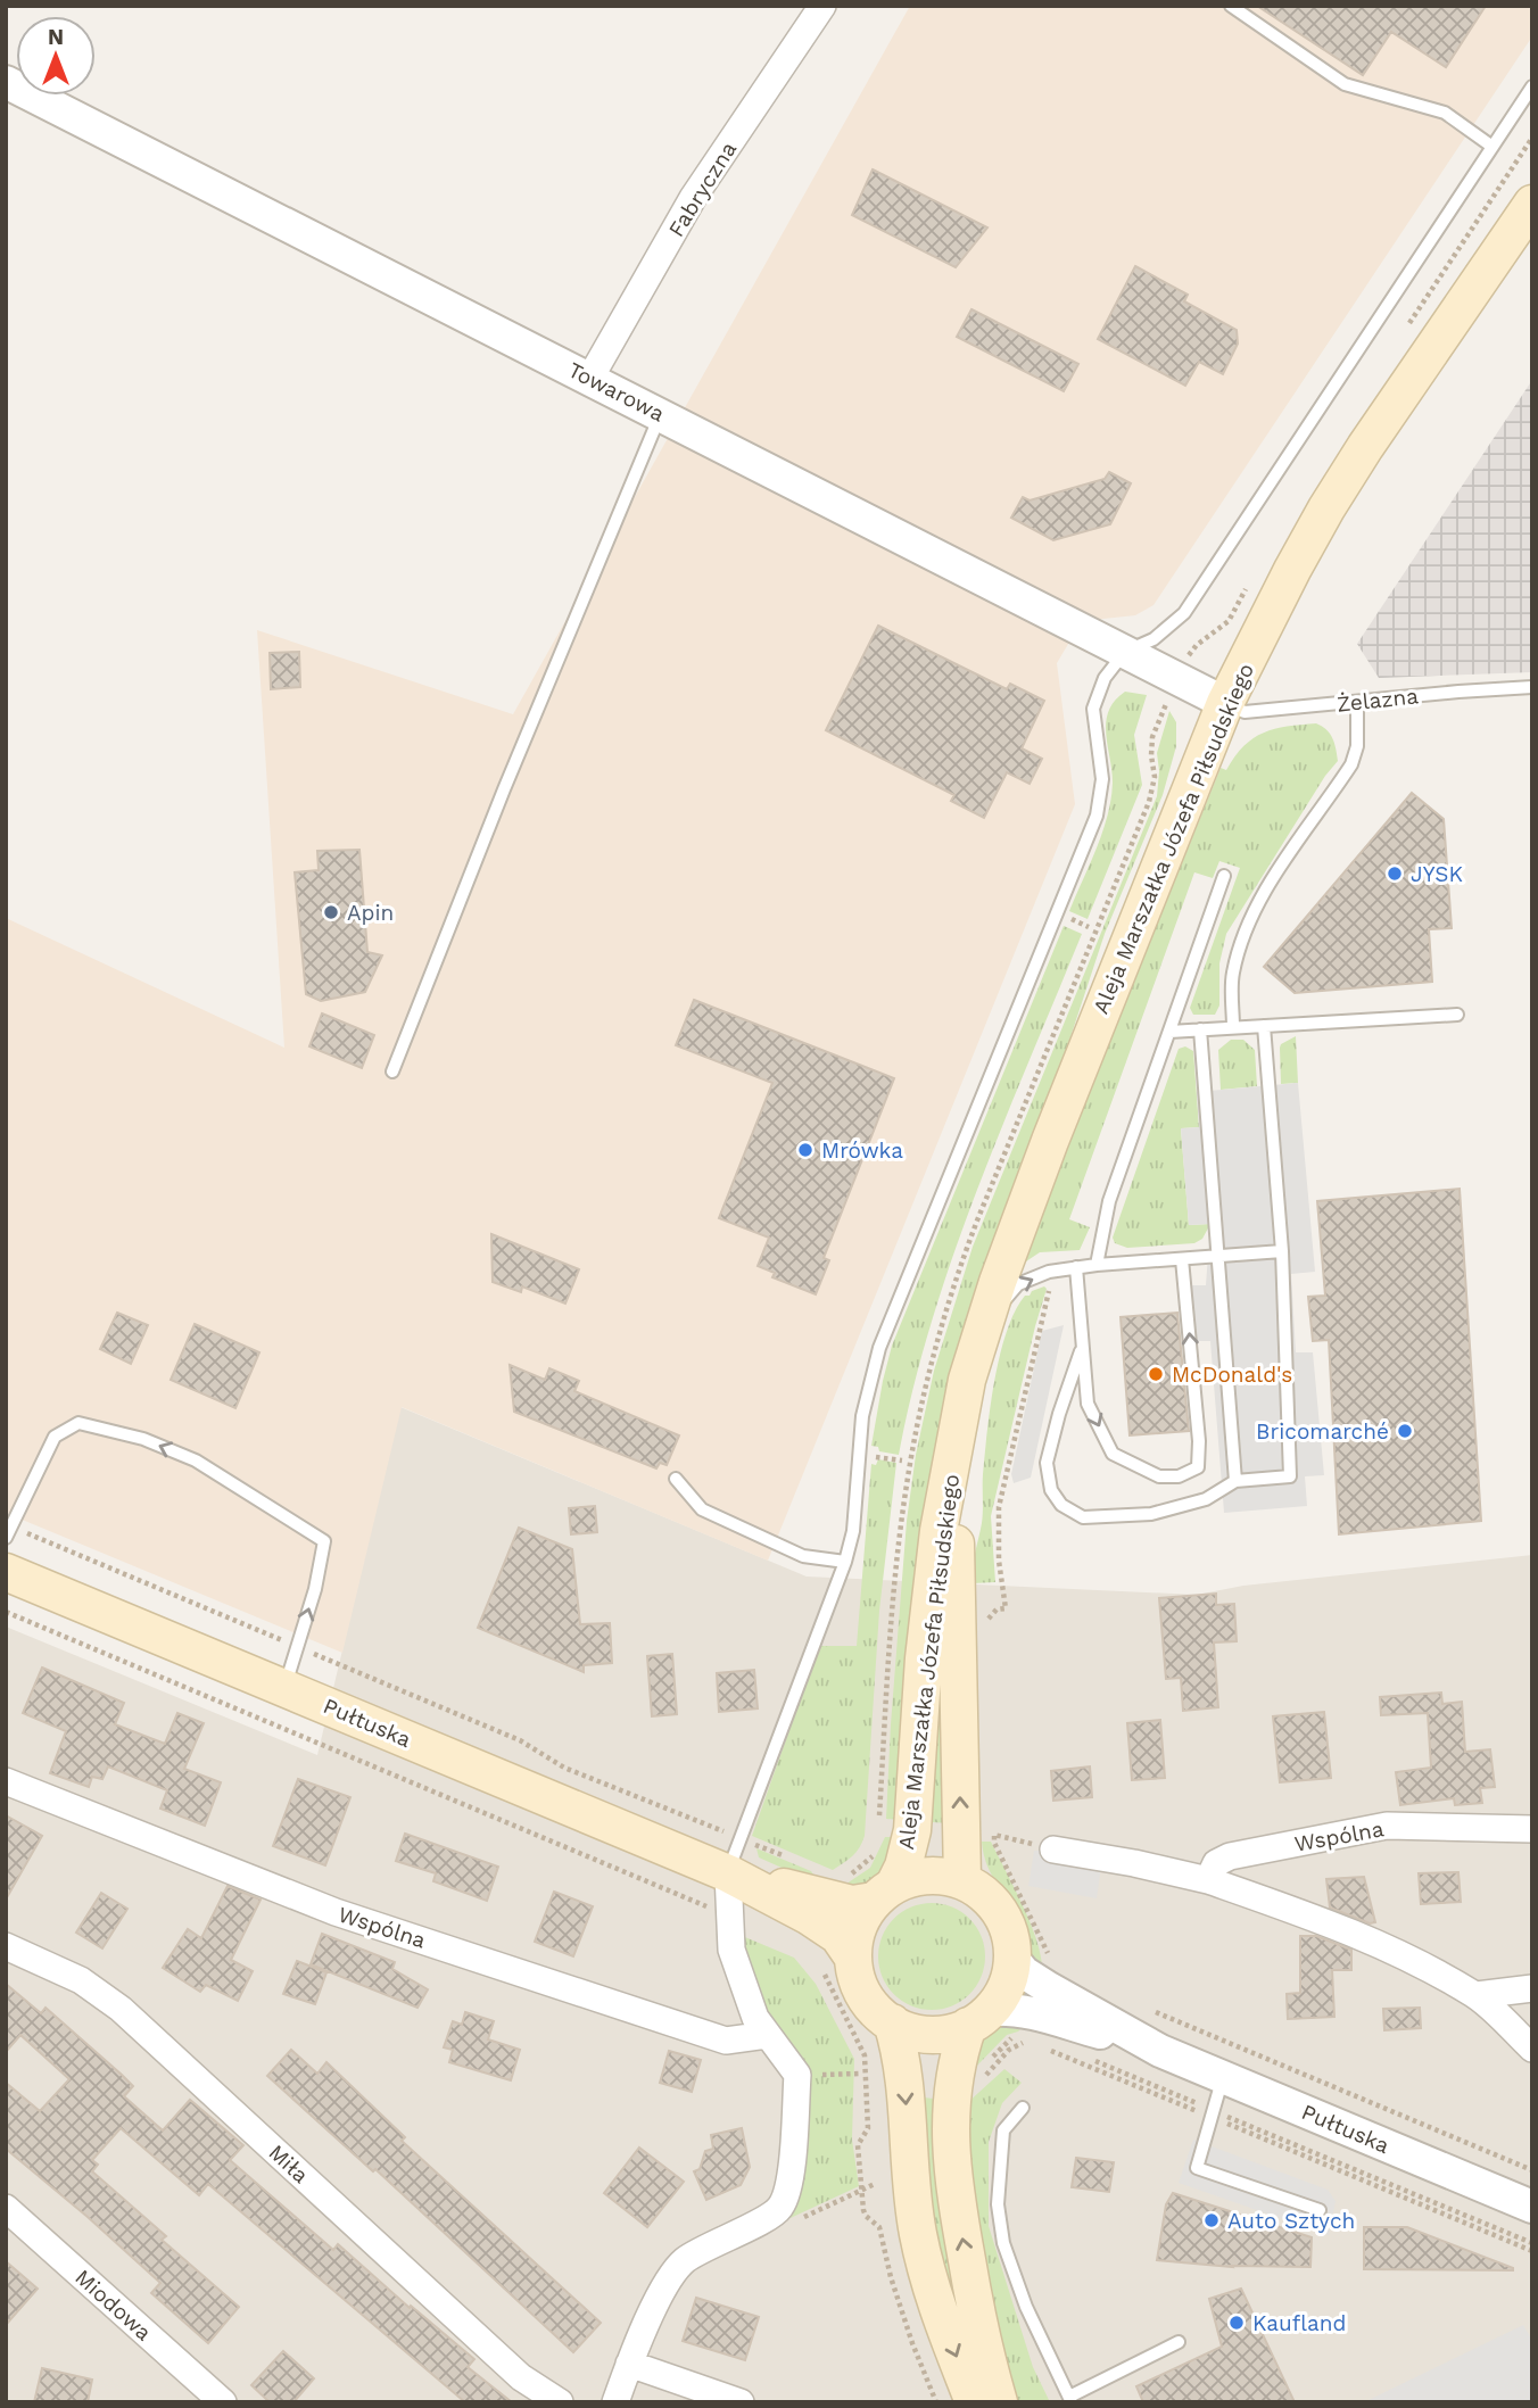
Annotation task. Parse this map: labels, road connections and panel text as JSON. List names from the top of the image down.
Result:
{
  "streets": {
    "main road": ["Aleja Marszałka Józefa Piłsudskiego", "Pułtuska"],
    "street": [
      "Fabryczna",
      "Towarowa",
      "Wspólna",
      "Miła",
      "Miodowa"
    ],
    "lane": ["Żelazna"]
  },
  "crossings": [
    ["Fabryczna", "Towarowa"],
    ["Towarowa", "Żelazna"],
    ["Towarowa", "Aleja Marszałka Józefa Piłsudskiego"],
    ["Żelazna", "Aleja Marszałka Józefa Piłsudskiego"],
    ["Aleja Marszałka Józefa Piłsudskiego", "Pułtuska"]
  ],
  "places": [
    "JYSK",
    "Apin",
    "Mrówka",
    "McDonald's",
    "Bricomarché",
    "Auto Sztych",
    "Kaufland"
  ],
  "north": "top"
}
